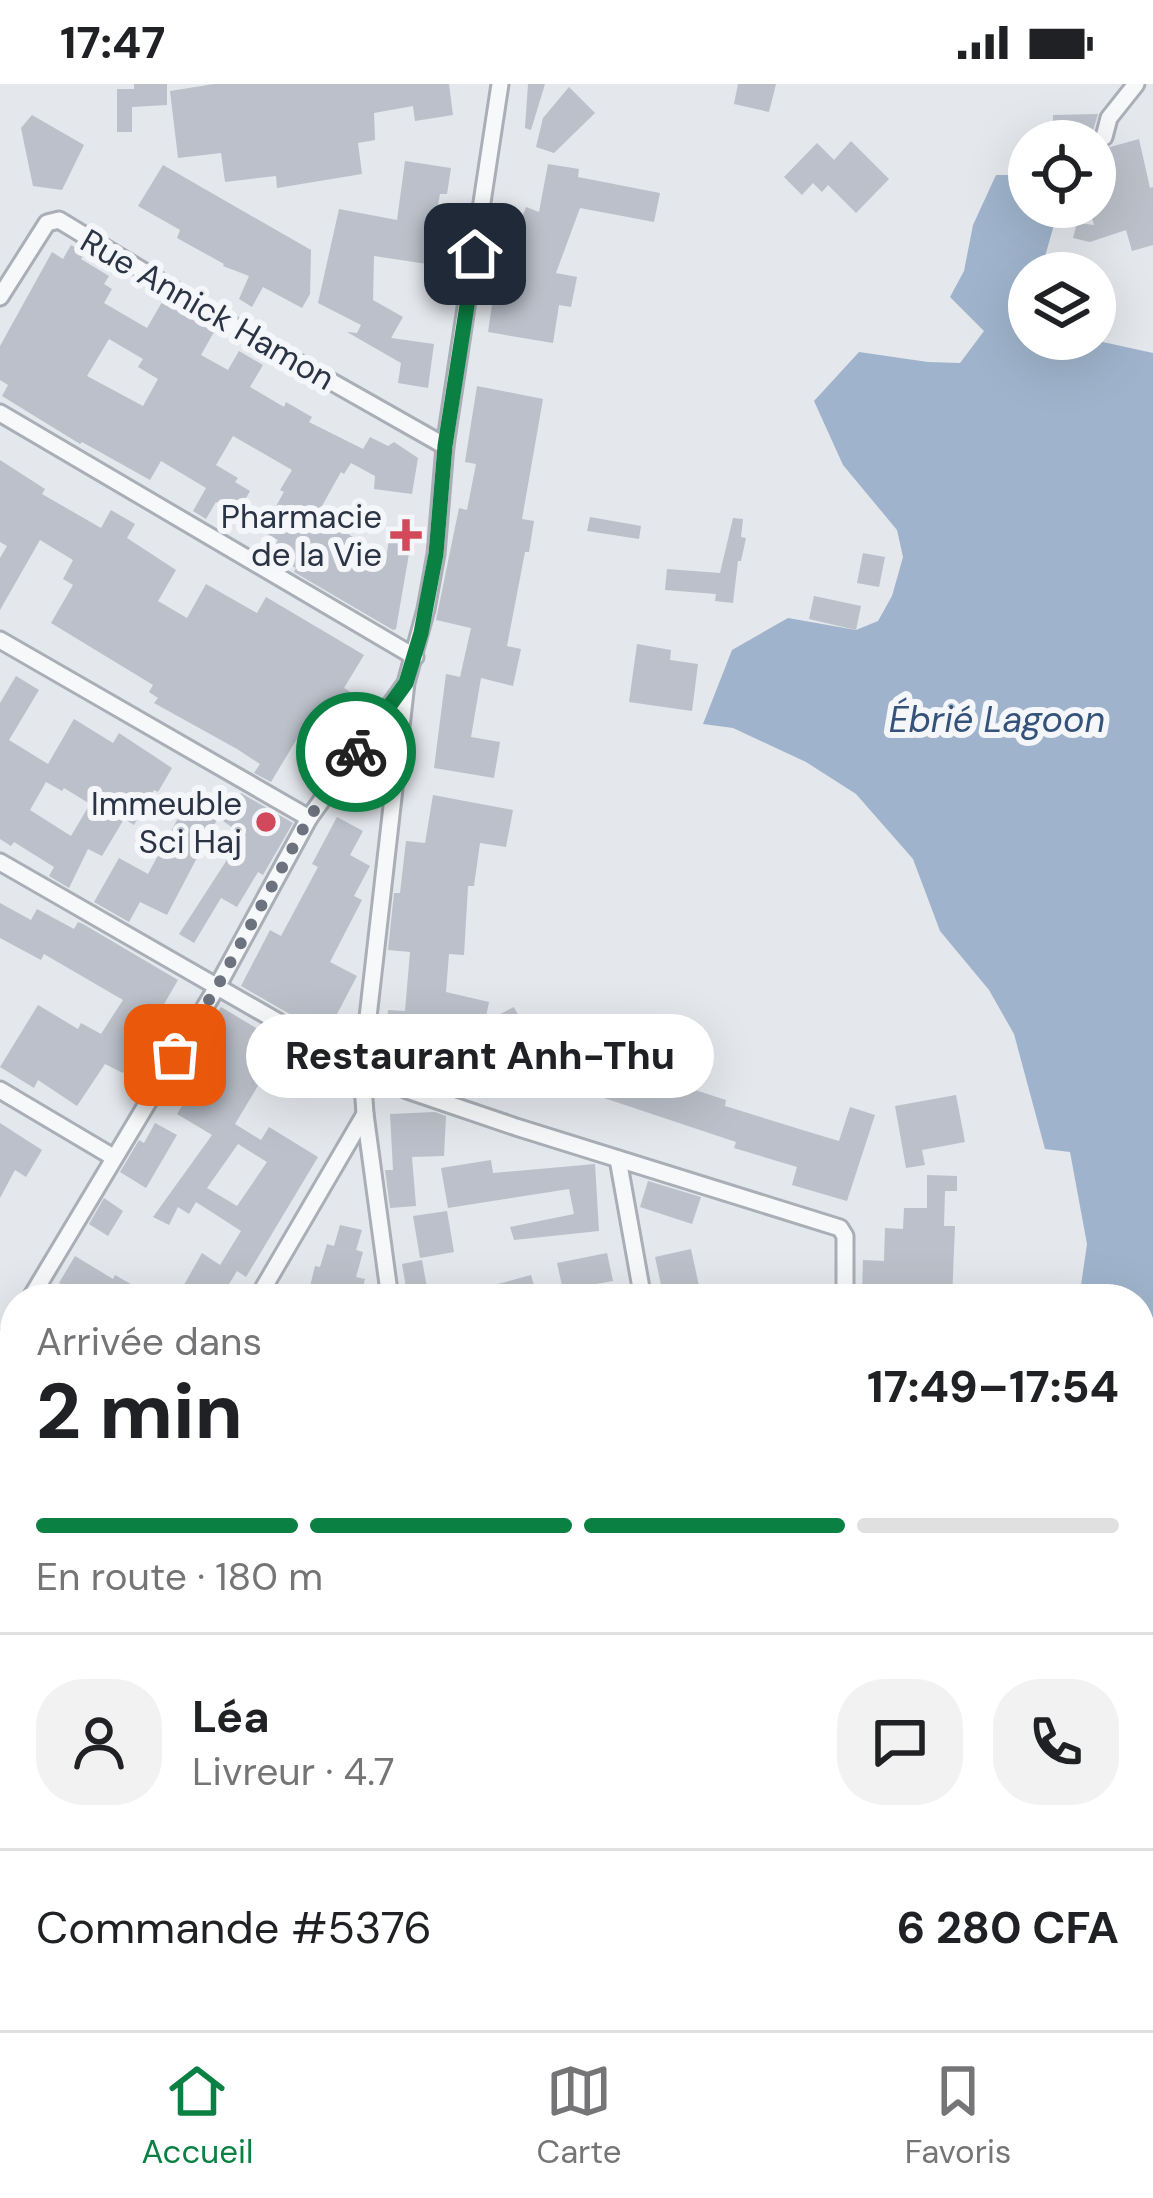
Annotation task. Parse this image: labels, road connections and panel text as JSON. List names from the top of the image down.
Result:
{
  "streets": {
    "street": ["Rue Annick Hamon"]
  },
  "water": ["Ébrié Lagoon"],
  "places": {
    "health": ["Pharmacie de la Vie"],
    "other": ["Immeuble Sci Haj", "Restaurant Anh-Thu"]
  },
  "page": {
    "status": "17:47",
    "bubble": "Restaurant Anh-Thu",
    "heading": ["2 min", "Arrivée dans", "17:49–17:54"],
    "panel": [
      "Léa",
      "Livreur · 4.7",
      "Commande #5376",
      "6 280 CFA"
    ],
    "bar": "En route · 180 m",
    "tabs": ["Accueil", "Carte", "Favoris"]
  }
}
